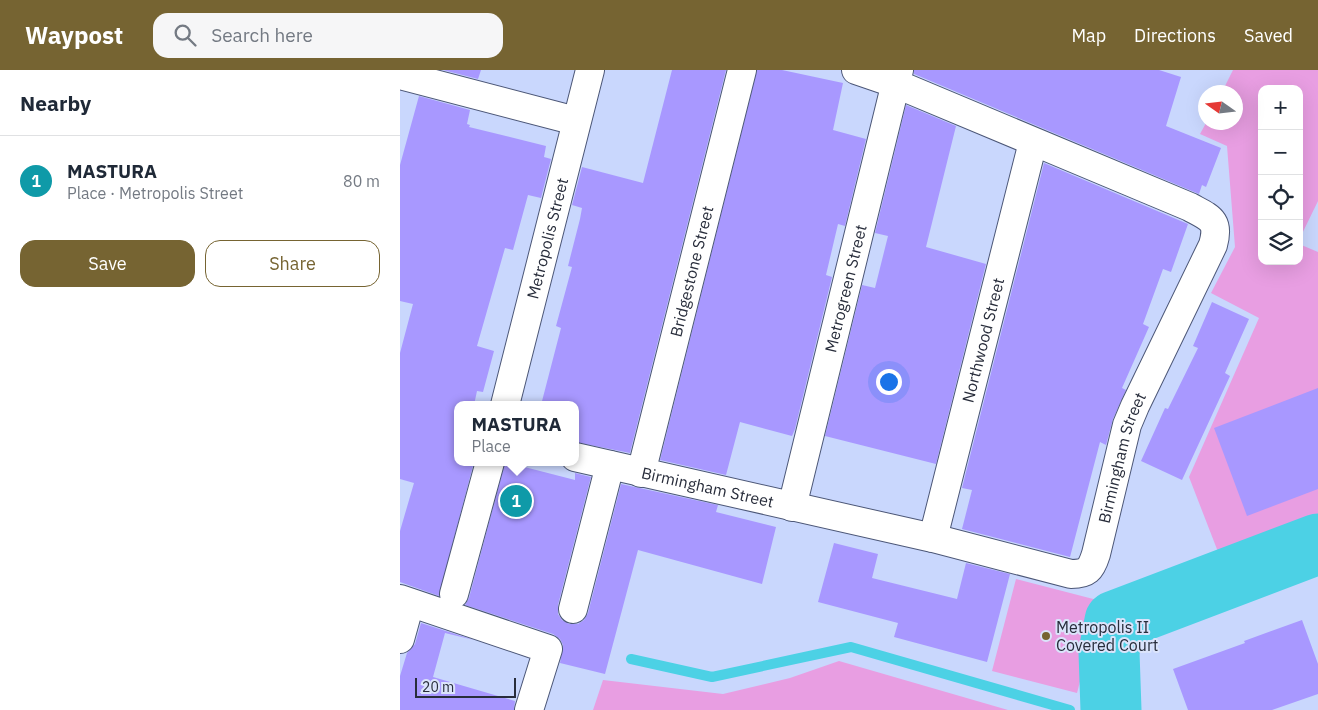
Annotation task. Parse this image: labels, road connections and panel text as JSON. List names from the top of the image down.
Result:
{
  "streets": {
    "street": [
      "Metropolis Street",
      "Bridgestone Street",
      "Metrogreen Street",
      "Northwood Street",
      "Birmingham Street"
    ]
  },
  "crossings": [
    ["Bridgestone Street", "Birmingham Street"],
    ["Metrogreen Street", "Birmingham Street"],
    ["Northwood Street", "Birmingham Street"]
  ],
  "places": ["Metropolis II Covered Court"],
  "scale_bar": "20 m",
  "north": "left",
  "page": {
    "header": "Waypost",
    "search": "Search here",
    "nav": ["Map", "Directions", "Saved"],
    "heading": "Nearby",
    "map_buttons": ["+", "−"],
    "list": [
      {
        "mark": "1",
        "name": "MASTURA",
        "note": "Place · Metropolis Street",
        "value": "80 m"
      }
    ],
    "buttons": ["Save", "Share"],
    "popup": ["MASTURA", "Place"],
    "pins": "1",
    "scale": "20 m"
  }
}
